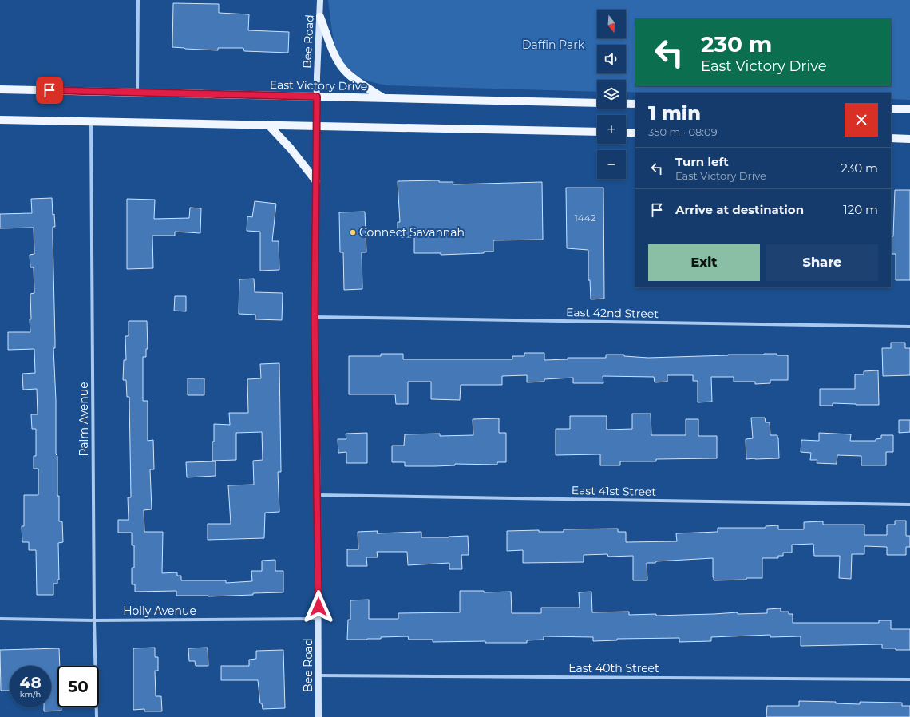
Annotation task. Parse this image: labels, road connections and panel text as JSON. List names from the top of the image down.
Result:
{
  "streets": {
    "main road": ["Bee Road", "East Victory Drive"],
    "street": [
      "East 42nd Street",
      "Palm Avenue",
      "East 41st Street",
      "Holly Avenue",
      "East 40th Street"
    ]
  },
  "crossings": [
    ["Bee Road", "East Victory Drive"],
    ["Bee Road", "East 42nd Street"],
    ["Bee Road", "East 41st Street"],
    ["Bee Road", "Holly Avenue"],
    ["Bee Road", "East 40th Street"],
    ["Palm Avenue", "Holly Avenue"]
  ],
  "parks": ["Daffin Park"],
  "places": ["Connect Savannah"],
  "house_numbers": ["1442"],
  "north": "bottom",
  "page": {
    "map_buttons": ["+", "−"],
    "turn": ["230 m", "East Victory Drive"],
    "heading": ["1 min", "350 m · 08:09"],
    "list": [
      {
        "name": "Turn left",
        "note": "East Victory Drive",
        "value": "230 m"
      },
      {
        "name": "Arrive at destination",
        "value": "120 m"
      }
    ],
    "buttons": ["Exit", "Share"],
    "speed": "48 km/h",
    "limit": "50"
  }
}
